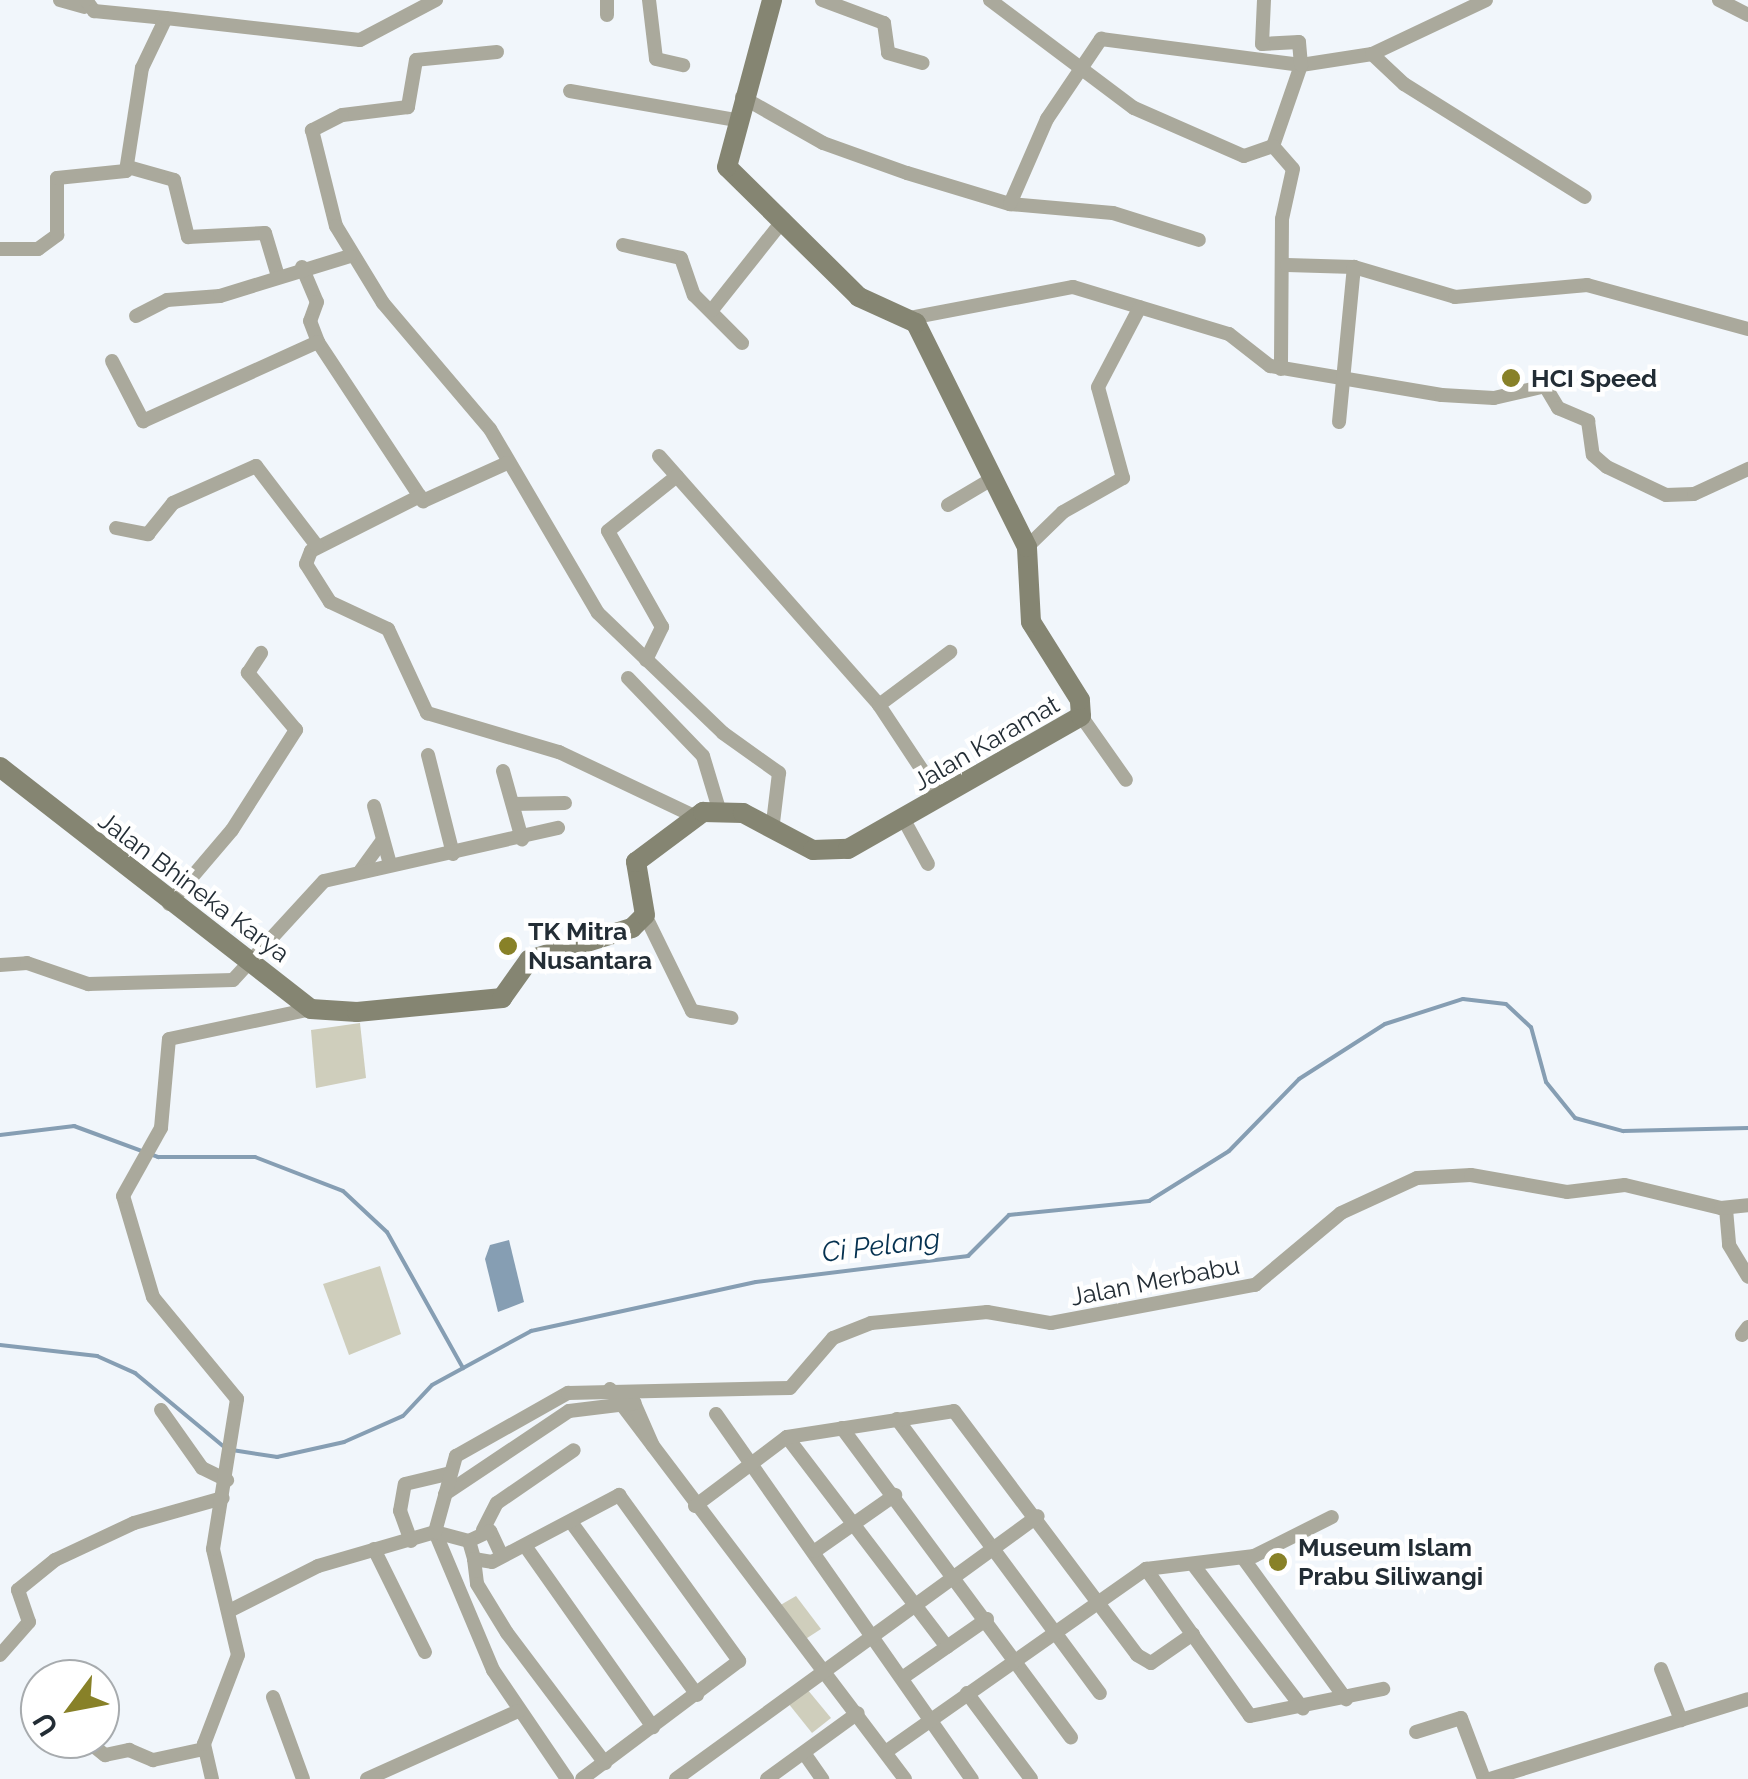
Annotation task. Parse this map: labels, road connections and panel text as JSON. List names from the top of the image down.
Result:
{
  "streets": {
    "street": ["Jalan Karamat", "Jalan Bhineka Karya", "Jalan Merbabu"]
  },
  "water": ["Ci Pelang"],
  "places": ["HCI Speed", "TK Mitra Nusantara", "Museum Islam Prabu Siliwangi"],
  "north": "bottom left"
}
